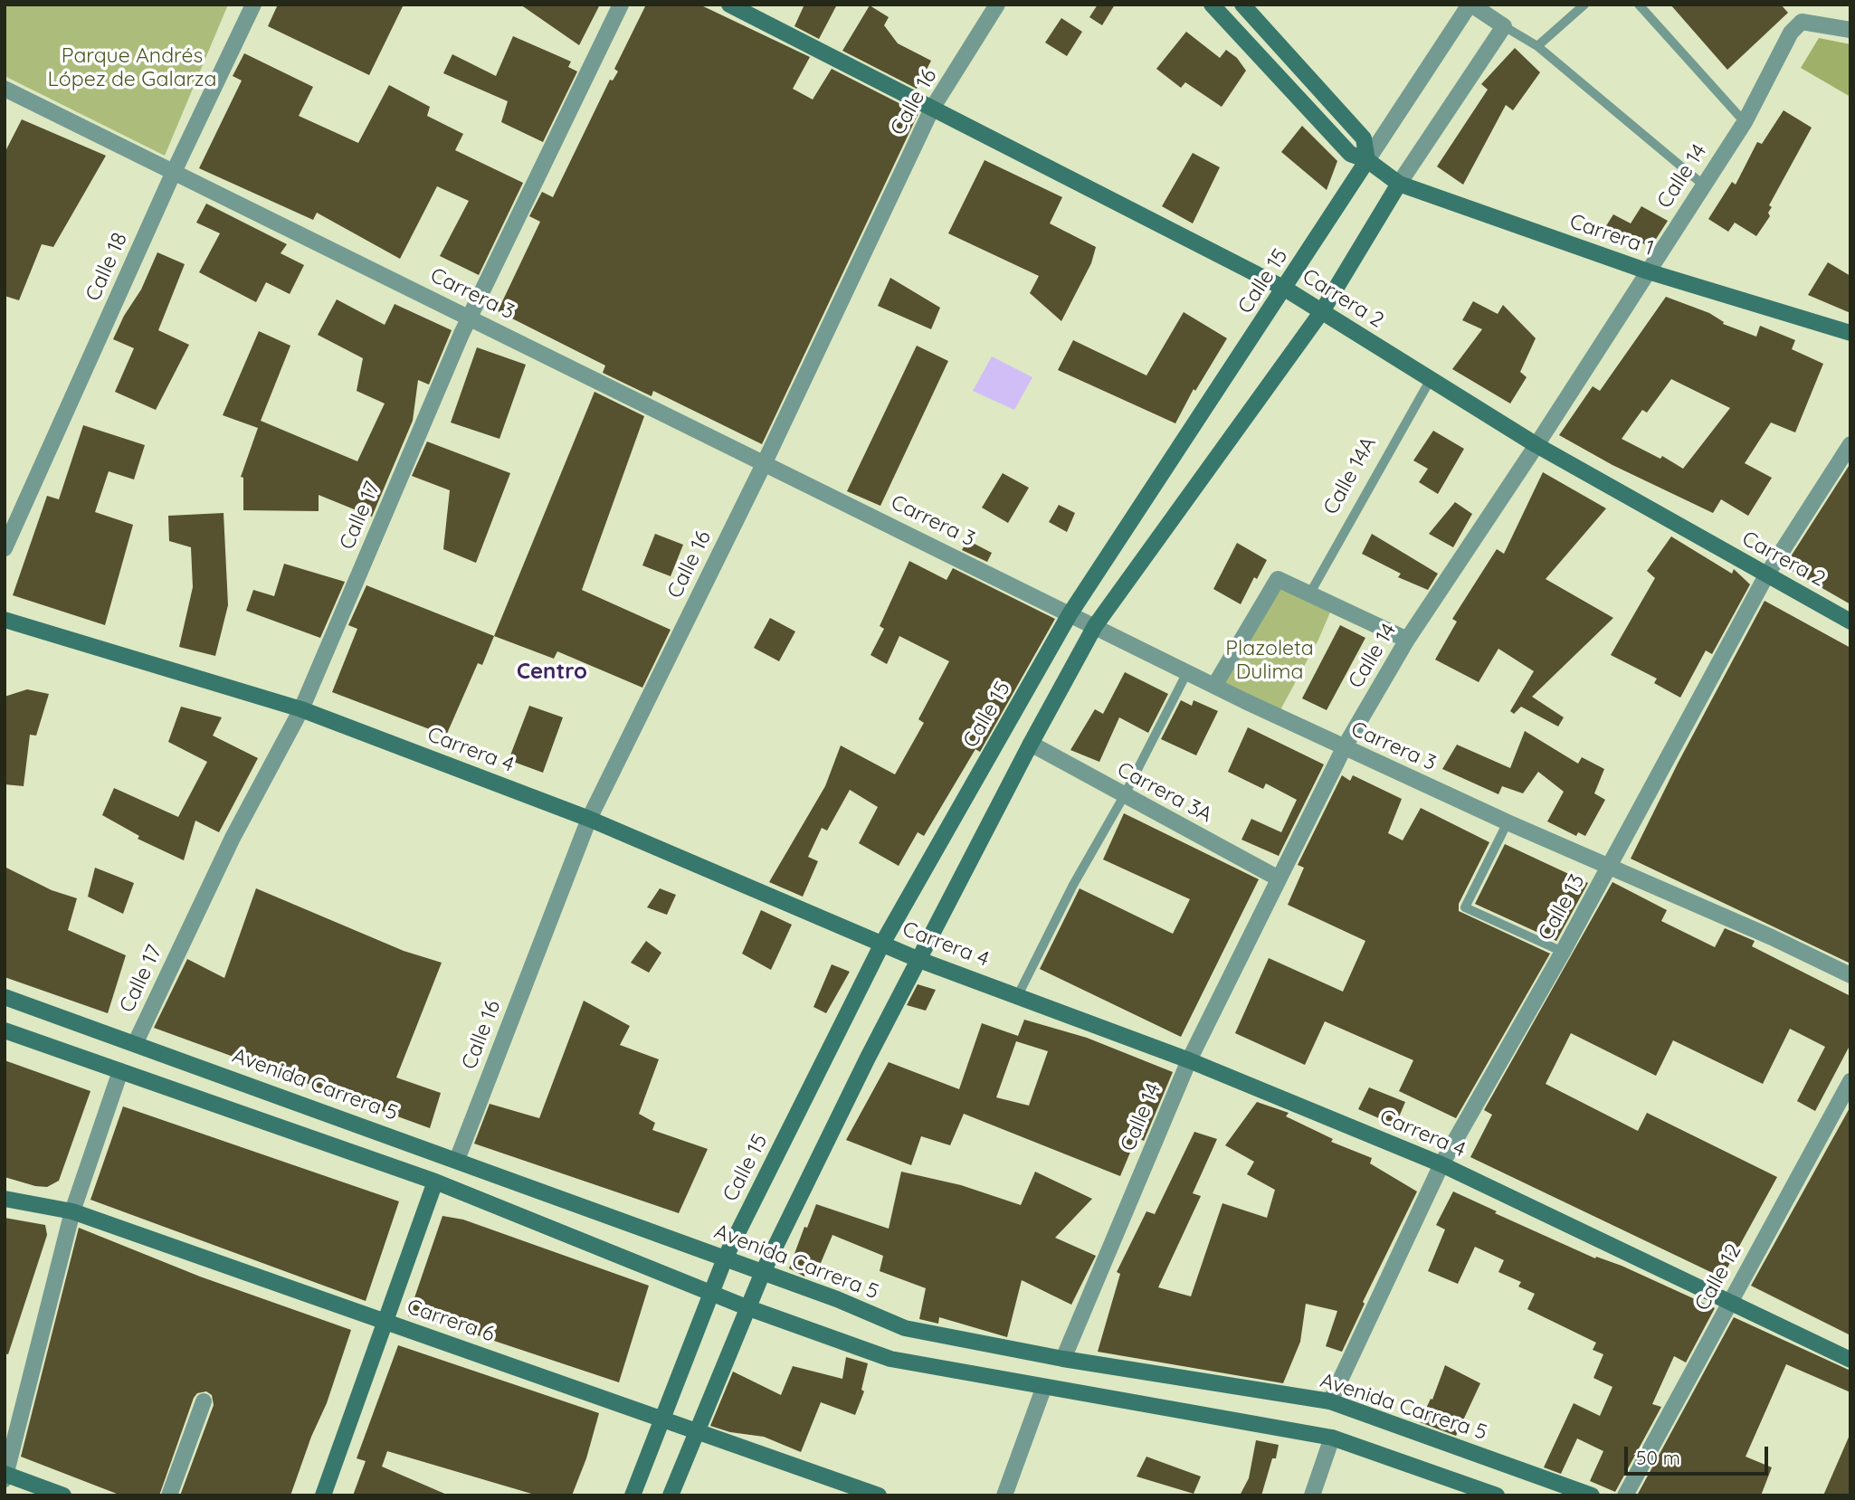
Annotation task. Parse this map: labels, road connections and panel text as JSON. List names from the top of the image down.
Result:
{
  "streets": {
    "main road": [
      "Carrera 1",
      "Calle 15",
      "Carrera 2",
      "Carrera 4",
      "Avenida Carrera 5",
      "Carrera 6"
    ],
    "street": [
      "Calle 16",
      "Calle 14",
      "Calle 18",
      "Carrera 3",
      "Calle 17",
      "Carrera 3A",
      "Calle 13",
      "Calle 12"
    ],
    "lane": ["Calle 14A"]
  },
  "crossings": [
    ["Calle 16", "Carrera 3"],
    ["Calle 16", "Carrera 2"],
    ["Calle 16", "Carrera 4"],
    ["Calle 16", "Avenida Carrera 5"],
    ["Calle 14", "Carrera 1"],
    ["Calle 14", "Carrera 3"],
    ["Calle 14", "Carrera 2"],
    ["Calle 14", "Carrera 4"],
    ["Calle 14", "Carrera 3A"],
    ["Calle 14", "Avenida Carrera 5"],
    ["Carrera 1", "Calle 15"],
    ["Calle 18", "Carrera 3"],
    ["Calle 15", "Carrera 3"],
    ["Calle 15", "Carrera 2"],
    ["Calle 15", "Carrera 4"],
    ["Calle 15", "Avenida Carrera 5"],
    ["Calle 15", "Carrera 6"],
    ["Carrera 3", "Calle 17"],
    ["Carrera 3", "Calle 13"],
    ["Carrera 2", "Calle 14A"],
    ["Carrera 2", "Calle 13"],
    ["Calle 17", "Carrera 4"],
    ["Calle 17", "Avenida Carrera 5"],
    ["Carrera 4", "Calle 13"],
    ["Carrera 4", "Calle 12"],
    ["Calle 13", "Avenida Carrera 5"]
  ],
  "districts": ["Centro"],
  "parks": ["Parque Andrés López de Galarza", "Plazoleta Dulima"],
  "scale_bar": "50 m"
}
